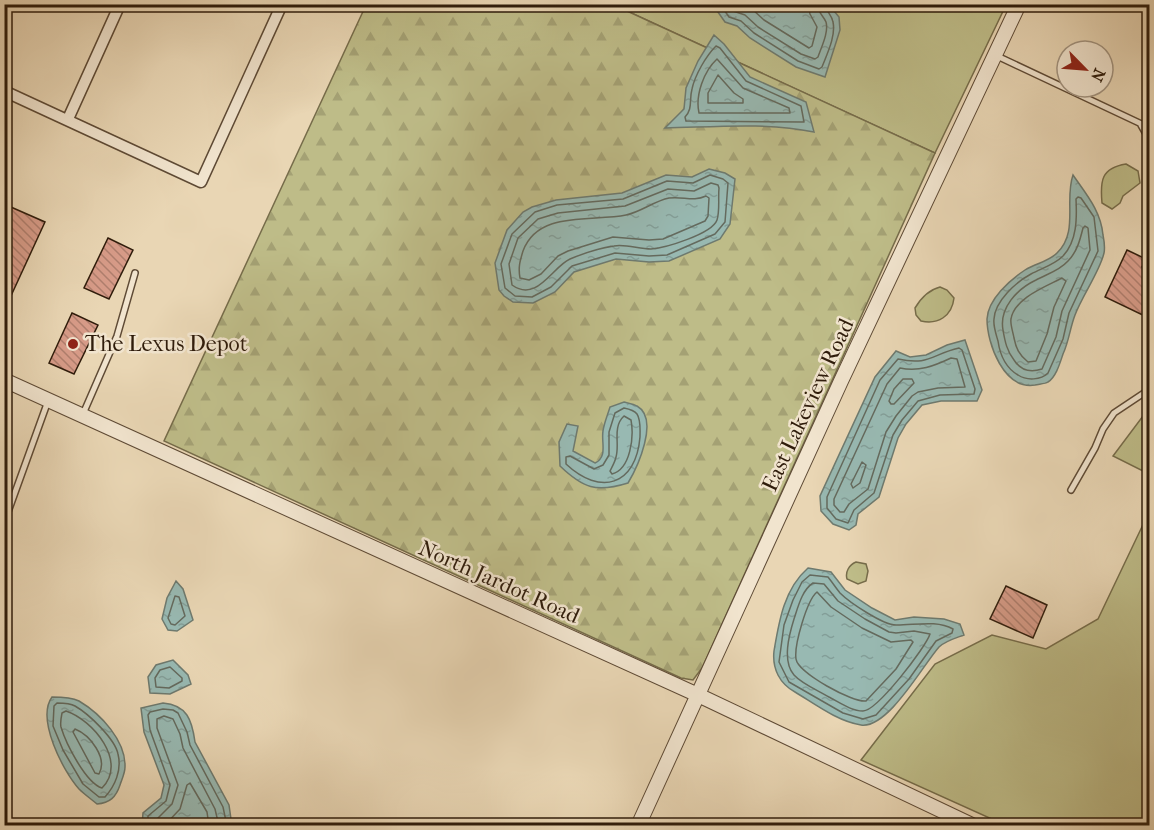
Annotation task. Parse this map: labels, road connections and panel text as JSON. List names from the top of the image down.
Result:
{
  "streets": {
    "street": ["East Lakeview Road", "North Jardot Road"]
  },
  "crossings": [
    ["East Lakeview Road", "North Jardot Road"]
  ],
  "places": ["The Lexus Depot"],
  "north": "bottom right"
}
